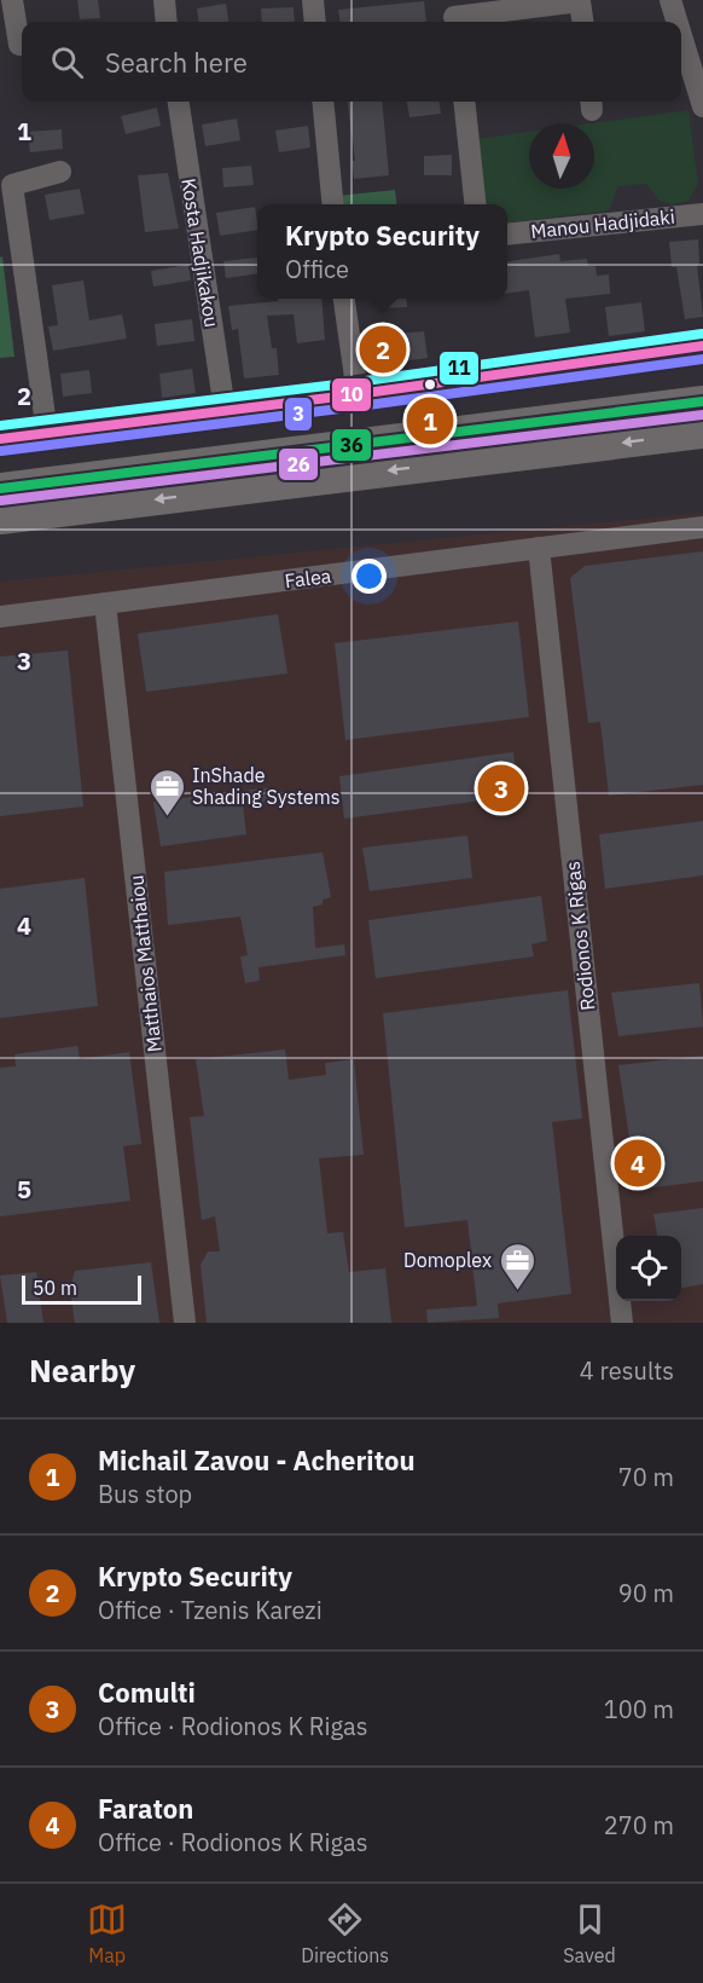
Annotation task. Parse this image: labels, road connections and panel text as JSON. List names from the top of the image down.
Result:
{
  "streets": {
    "street": [
      "Manou Hadjidaki",
      "Kosta Hadjikakou",
      "Falea",
      "Rodionos K Rigas",
      "Matthaios Matthaiou"
    ]
  },
  "crossings": [
    ["Falea", "Rodionos K Rigas"],
    ["Falea", "Matthaios Matthaiou"]
  ],
  "places": {
    "office": ["InShade Shading Systems", "Domoplex"]
  },
  "lines": [
    "transit line 11",
    "transit line 10",
    "transit line 3",
    "transit line 36",
    "transit line 26"
  ],
  "scale_bar": "50 m",
  "north": "top",
  "page": {
    "search": "Search here",
    "popup": ["Krypto Security", "Office"],
    "pins": [
      "2",
      "1",
      "3",
      "4"
    ],
    "scale": "50 m",
    "heading": ["Nearby", "4 results"],
    "list": [
      {
        "mark": "1",
        "name": "Michail Zavou - Acheritou",
        "note": "Bus stop",
        "value": "70 m"
      },
      {
        "mark": "2",
        "name": "Krypto Security",
        "note": "Office · Tzenis Karezi",
        "value": "90 m"
      },
      {
        "mark": "3",
        "name": "Comulti",
        "note": "Office · Rodionos K Rigas",
        "value": "100 m"
      },
      {
        "mark": "4",
        "name": "Faraton",
        "note": "Office · Rodionos K Rigas",
        "value": "270 m"
      }
    ],
    "nav": ["Map", "Directions", "Saved"]
  },
  "grid": {
    "rows": [
      "1",
      "2",
      "3",
      "4",
      "5"
    ]
  }
}
